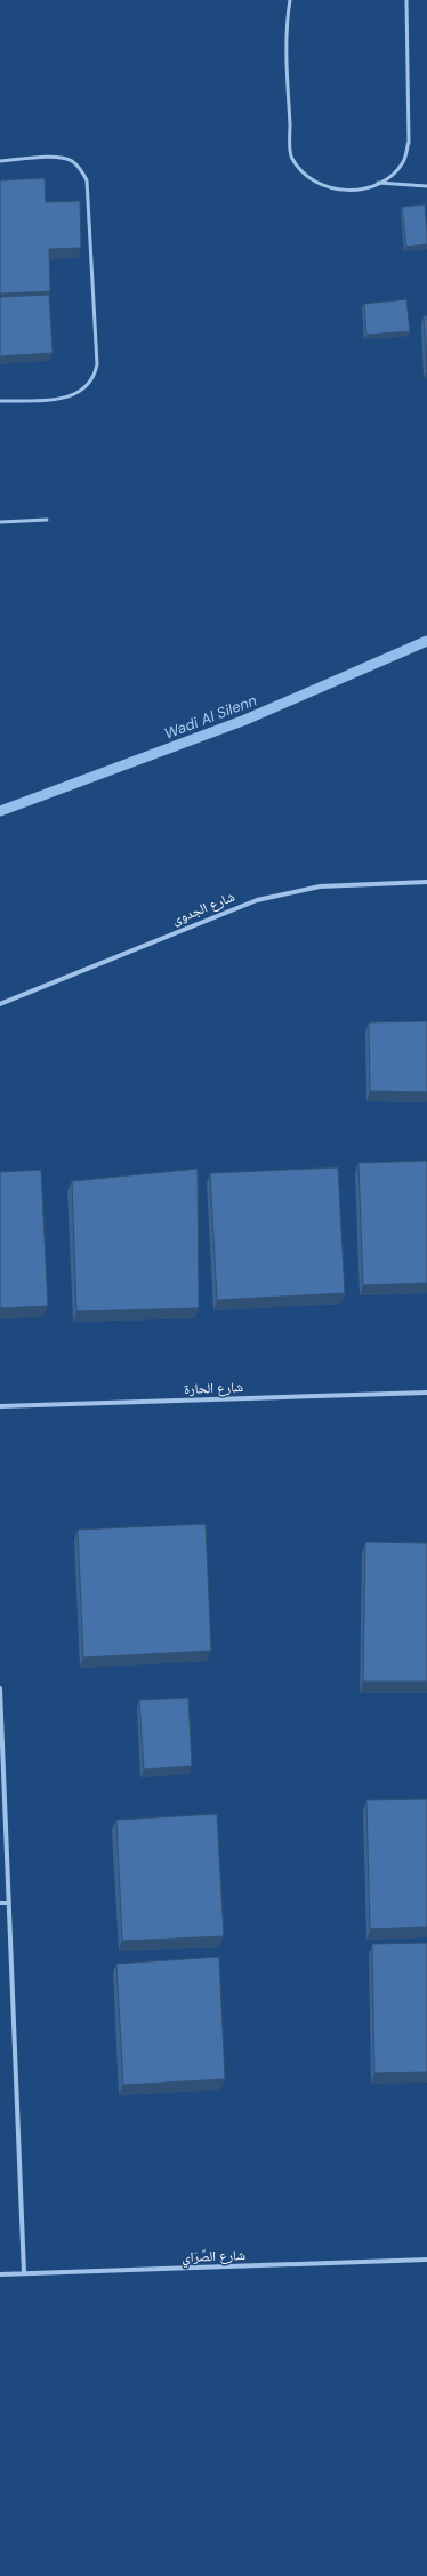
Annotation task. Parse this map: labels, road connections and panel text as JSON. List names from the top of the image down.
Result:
{
  "streets": {
    "street": ["شارع الجدوى", "شارع الحارة", "شارع الصِّرَاي"]
  },
  "water": ["Wadi Al Silenn"]
}
